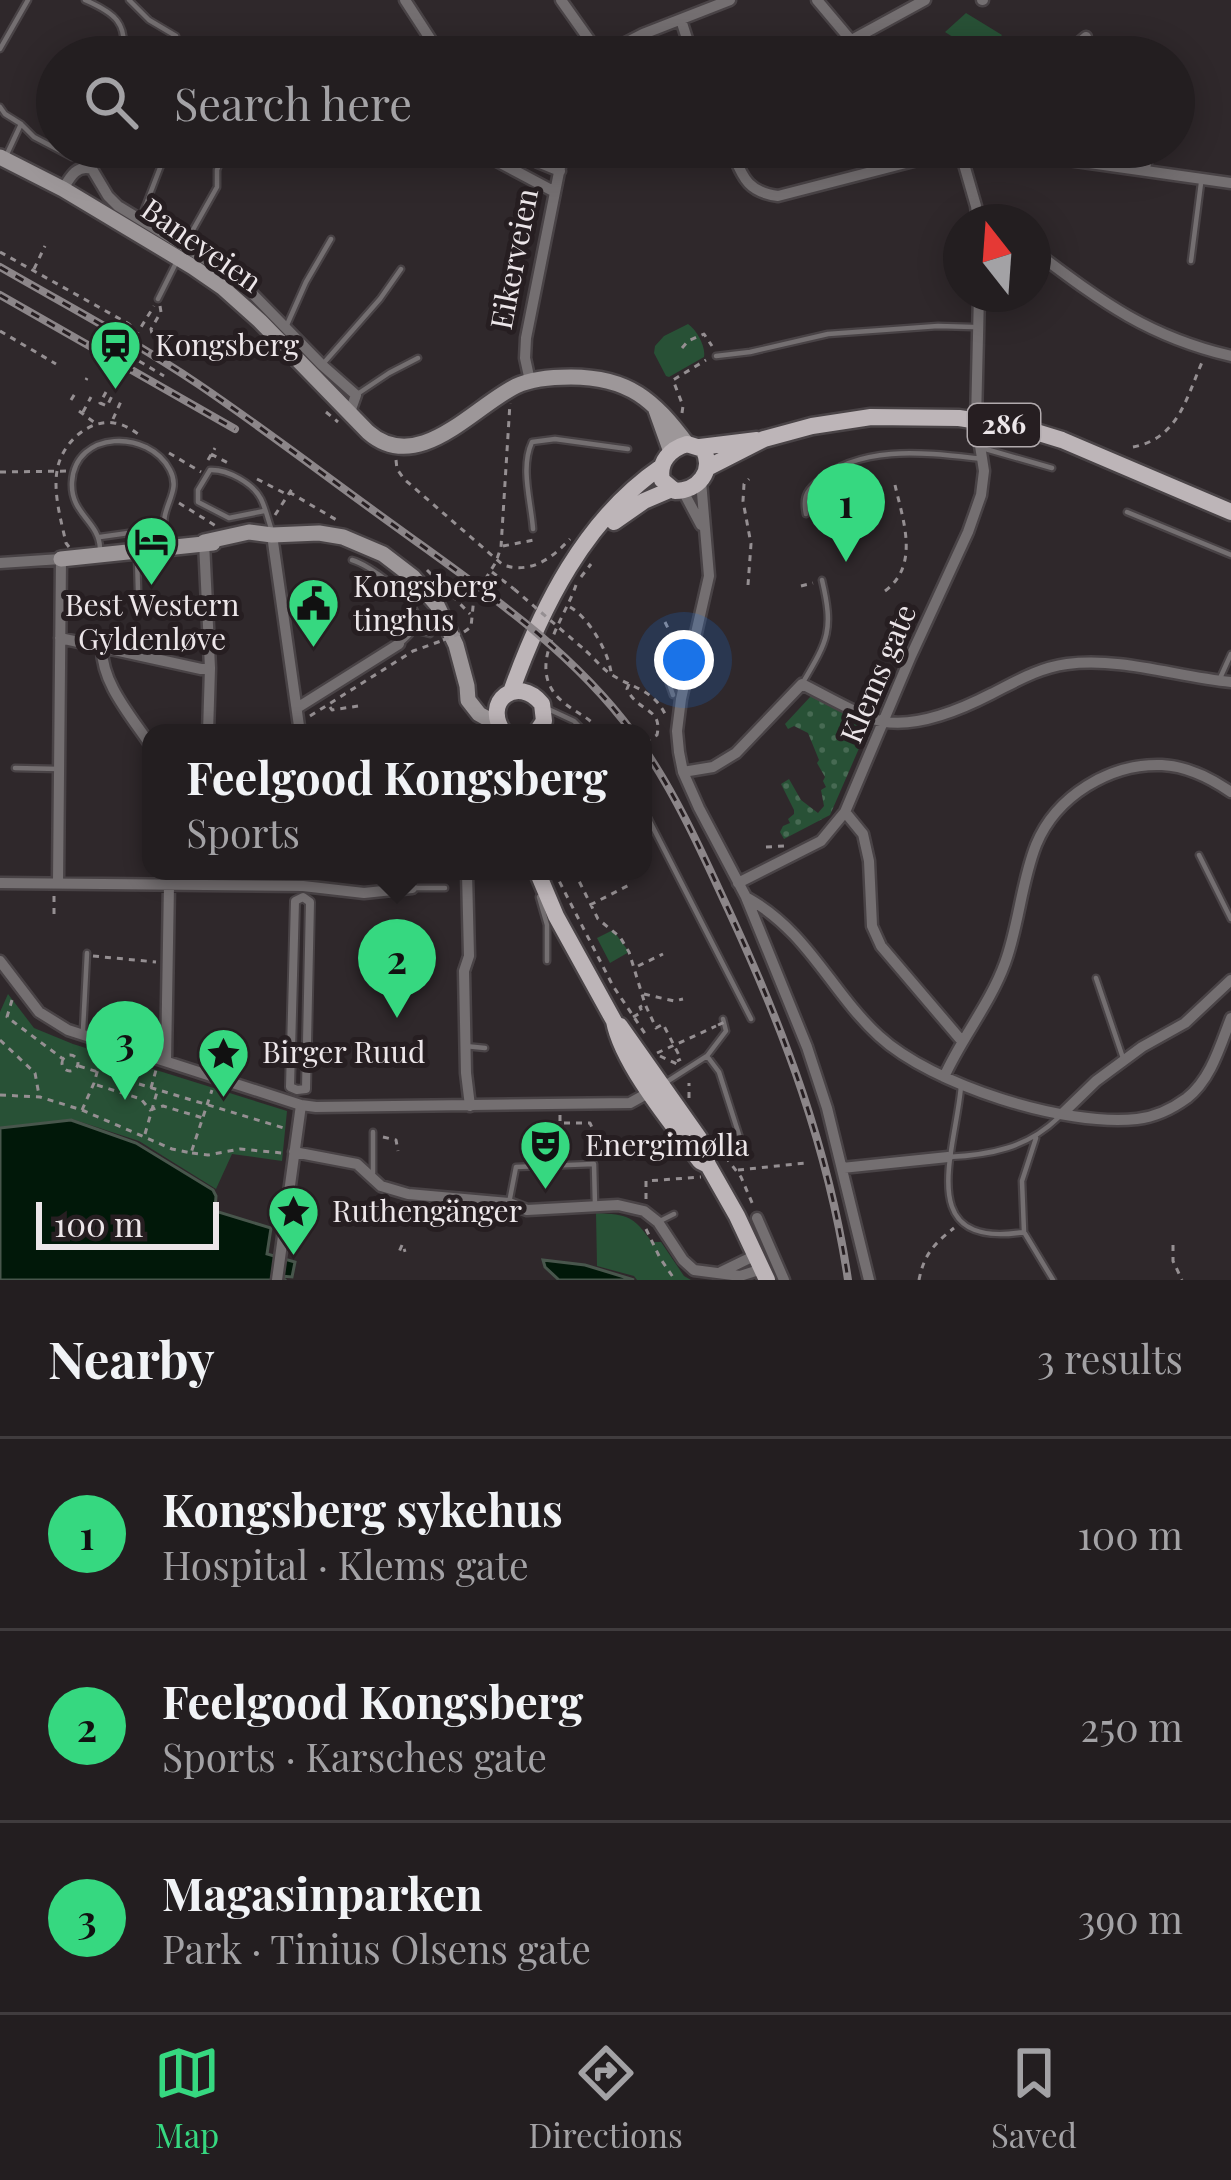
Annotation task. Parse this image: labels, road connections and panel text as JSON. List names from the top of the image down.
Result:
{
  "streets": {
    "main road": ["Baneveien", "286"],
    "street": ["Eikerveien", "Klems gate"]
  },
  "crossings": [
    ["286", "Klems gate"]
  ],
  "places": {
    "station": ["Kongsberg"],
    "hotel": ["Best Western Gyldenløve"],
    "public building": ["Kongsberg tinghus"],
    "place": ["Birger Ruud", "Ruthengänger"],
    "theatre": ["Energimølla"]
  },
  "scale_bar": "100 m",
  "north": "top",
  "page": {
    "search": "Search here",
    "pins": ["1", "2", "3"],
    "popup": ["Feelgood Kongsberg", "Sports"],
    "scale": "100 m",
    "heading": ["Nearby", "3 results"],
    "list": [
      {
        "mark": "1",
        "name": "Kongsberg sykehus",
        "note": "Hospital · Klems gate",
        "value": "100 m"
      },
      {
        "mark": "2",
        "name": "Feelgood Kongsberg",
        "note": "Sports · Karsches gate",
        "value": "250 m"
      },
      {
        "mark": "3",
        "name": "Magasinparken",
        "note": "Park · Tinius Olsens gate",
        "value": "390 m"
      }
    ],
    "nav": ["Map", "Directions", "Saved"]
  }
}
